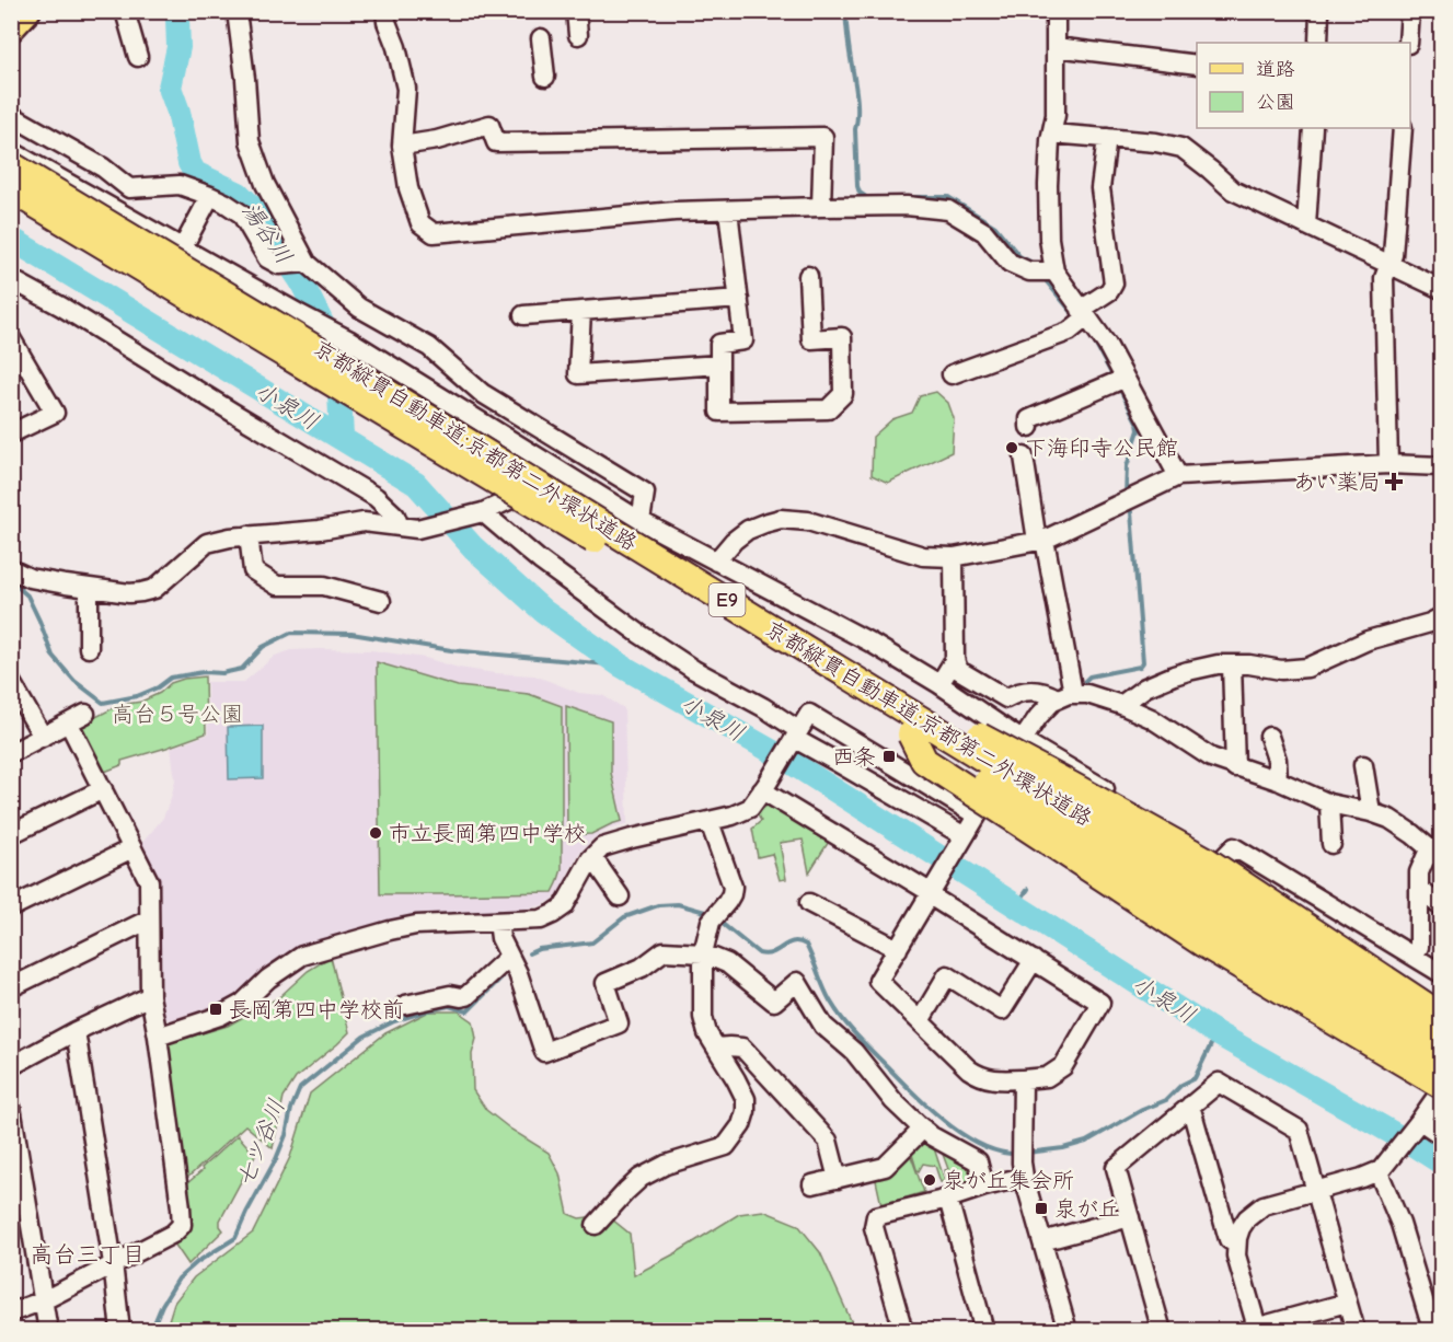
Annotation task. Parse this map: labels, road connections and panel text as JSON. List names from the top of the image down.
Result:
{
  "streets": {
    "highway": ["京都縦貫自動車道;京都第二外環状道路", "E9"]
  },
  "districts": ["高台三丁目"],
  "water": ["湯谷川", "小泉川", "七ツ谷川"],
  "parks": ["高台５号公園"],
  "places": {
    "other": ["下海印寺公民館", "市立長岡第四中学校", "泉が丘集会所"],
    "health": ["あい薬局"],
    "transit": ["西条", "長岡第四中学校前", "泉が丘"]
  },
  "legend": ["道路", "公園"]
}
